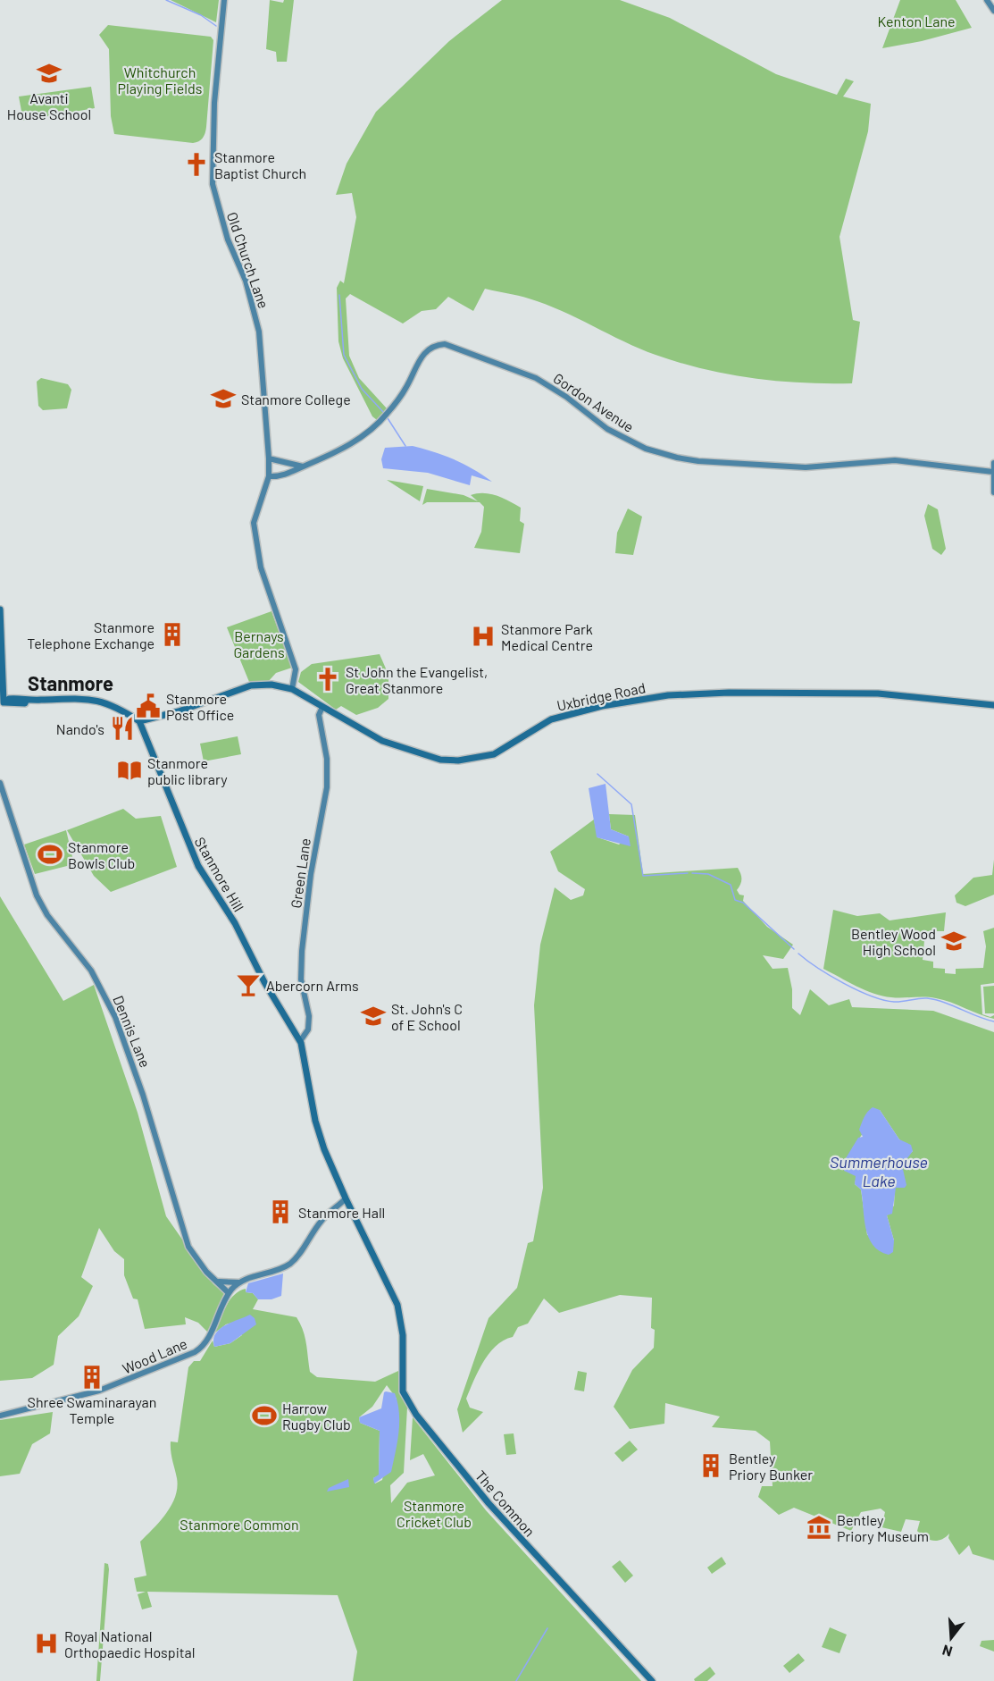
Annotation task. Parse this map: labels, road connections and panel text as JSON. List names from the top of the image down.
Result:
{
  "streets": {
    "main road": ["Uxbridge Road", "Stanmore Hill", "The Common"],
    "street": [
      "Old Church Lane",
      "Gordon Avenue",
      "Green Lane",
      "Dennis Lane",
      "Wood Lane"
    ]
  },
  "crossings": [
    ["Old Church Lane", "Gordon Avenue"],
    ["Old Church Lane", "Uxbridge Road"],
    ["Uxbridge Road", "Green Lane"],
    ["Uxbridge Road", "Stanmore Hill"],
    ["Green Lane", "Stanmore Hill"],
    ["Stanmore Hill", "Wood Lane"],
    ["Stanmore Hill", "The Common"],
    ["Dennis Lane", "Wood Lane"]
  ],
  "districts": ["Stanmore"],
  "water": ["Summerhouse Lake"],
  "parks": [
    "Kenton Lane",
    "Whitchurch Playing Fields",
    "Bernays Gardens",
    "Stanmore Cricket Club",
    "Stanmore Common"
  ],
  "places": {
    "school or university": [
      "Avanti House School",
      "Stanmore College",
      "Bentley Wood High School",
      "St. John's C of E School"
    ],
    "church": ["Stanmore Baptist Church", "St John the Evangelist, Great Stanmore"],
    "building": [
      "Stanmore Telephone Exchange",
      "Stanmore Hall",
      "Shree Swaminarayan Temple",
      "Bentley Priory Bunker"
    ],
    "hospital": ["Stanmore Park Medical Centre", "Royal National Orthopaedic Hospital"],
    "public building": ["Stanmore Post Office"],
    "restaurant": ["Nando's"],
    "library": ["Stanmore public library"],
    "sports": ["Stanmore Bowls Club", "Harrow Rugby Club"],
    "bar": ["Abercorn Arms"],
    "museum": ["Bentley Priory Museum"]
  },
  "north": "bottom"
}
